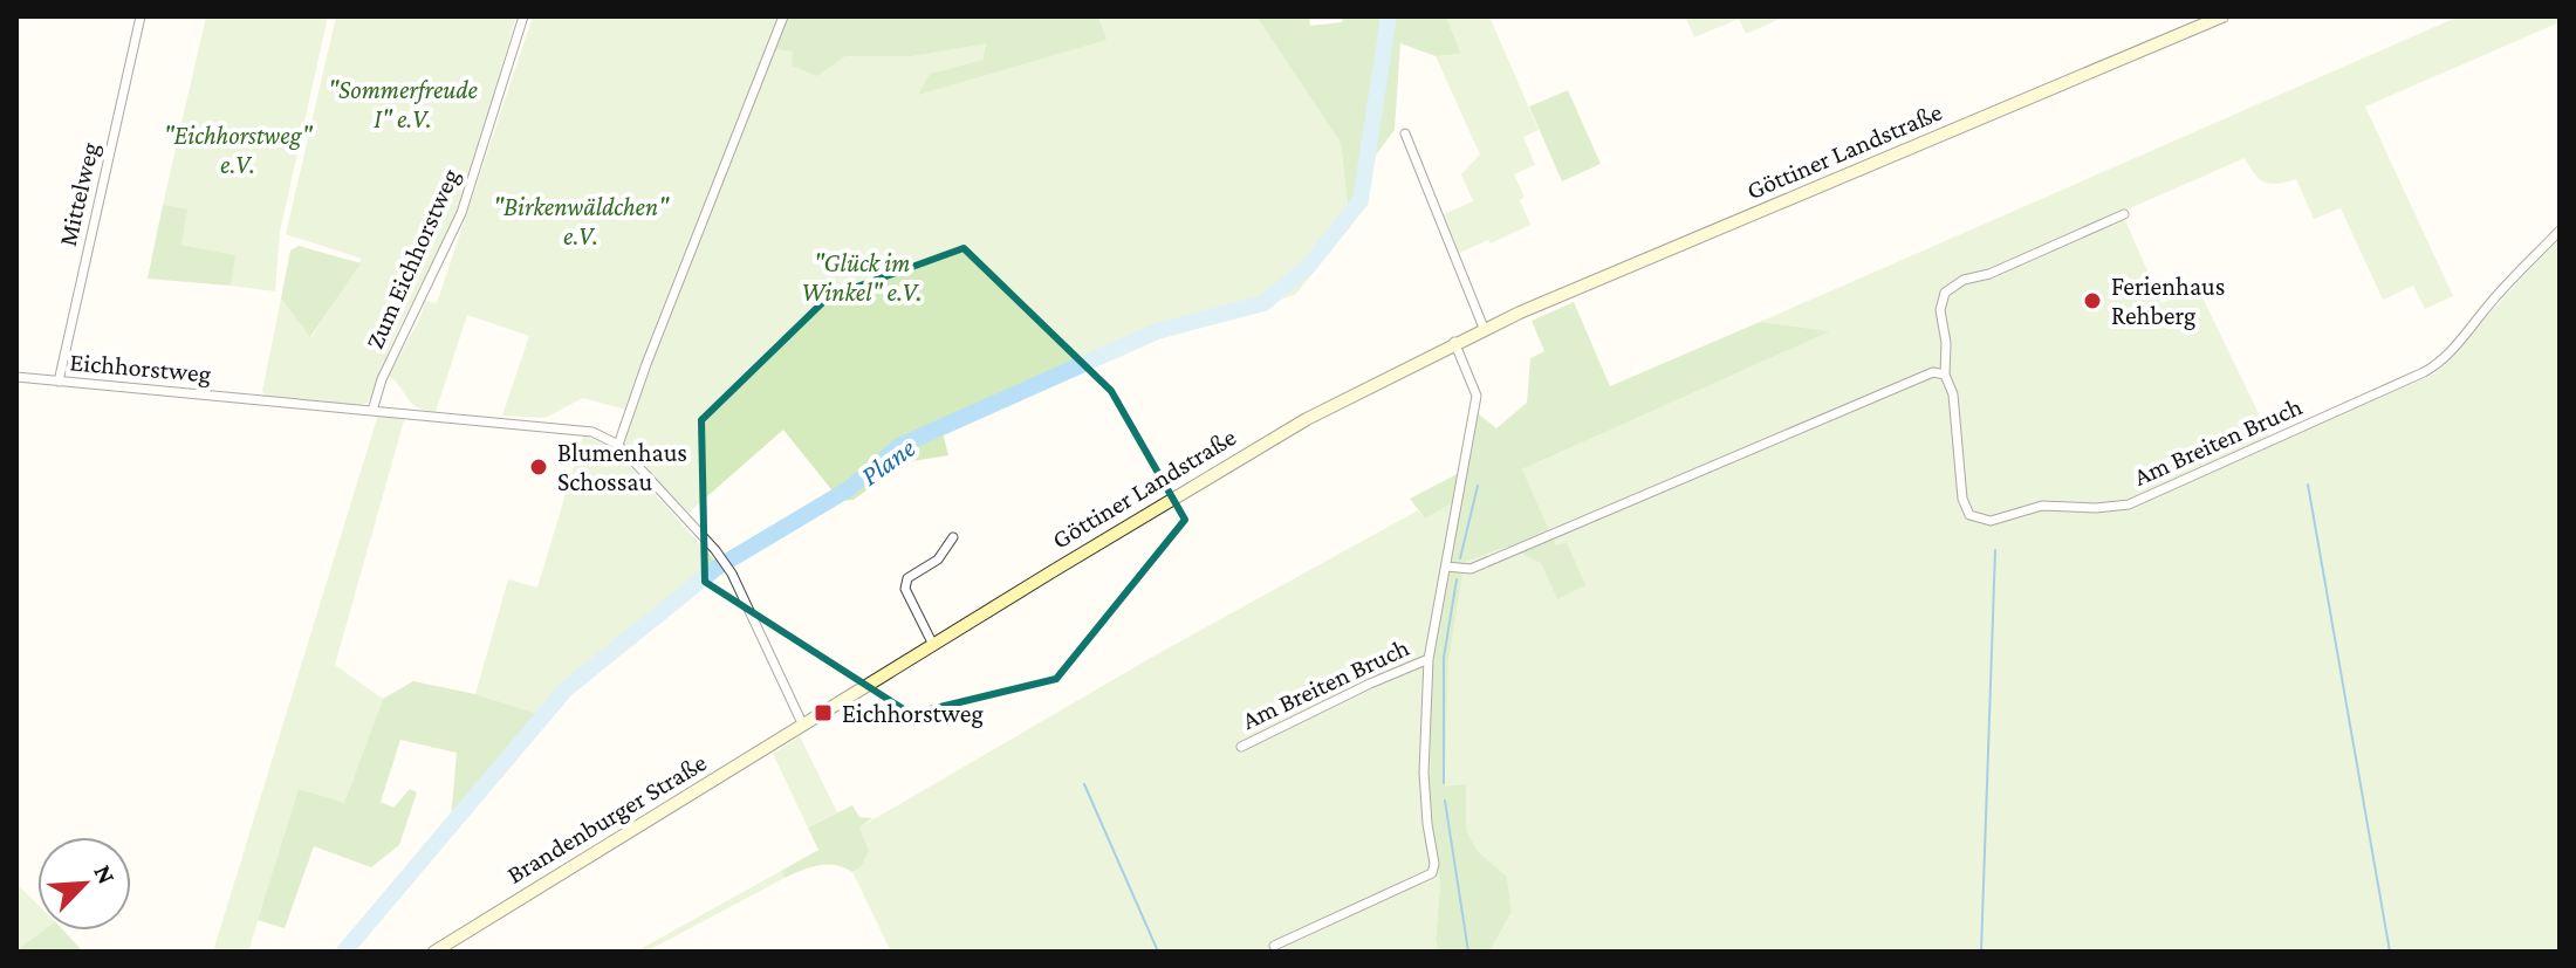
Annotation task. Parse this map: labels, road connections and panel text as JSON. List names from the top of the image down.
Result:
{
  "streets": {
    "street": [
      "Göttiner Landstraße",
      "Mittelweg",
      "Zum Eichhorstweg",
      "Eichhorstweg",
      "Am Breiten Bruch",
      "Brandenburger Straße"
    ]
  },
  "crossings": [
    ["Göttiner Landstraße", "Eichhorstweg"],
    ["Göttiner Landstraße", "Am Breiten Bruch"],
    ["Göttiner Landstraße", "Brandenburger Straße"],
    ["Mittelweg", "Eichhorstweg"],
    ["Zum Eichhorstweg", "Eichhorstweg"],
    ["Eichhorstweg", "Brandenburger Straße"]
  ],
  "water": ["Plane"],
  "parks": [
    "\"Sommerfreude I\" e.V.",
    "\"Eichhorstweg\" e.V.",
    "\"Birkenwäldchen\" e.V.",
    "\"Glück im Winkel\" e.V."
  ],
  "places": {
    "other": ["Ferienhaus Rehberg", "Blumenhaus Schossau"],
    "transit": ["Eichhorstweg"]
  },
  "north": "top right"
}
